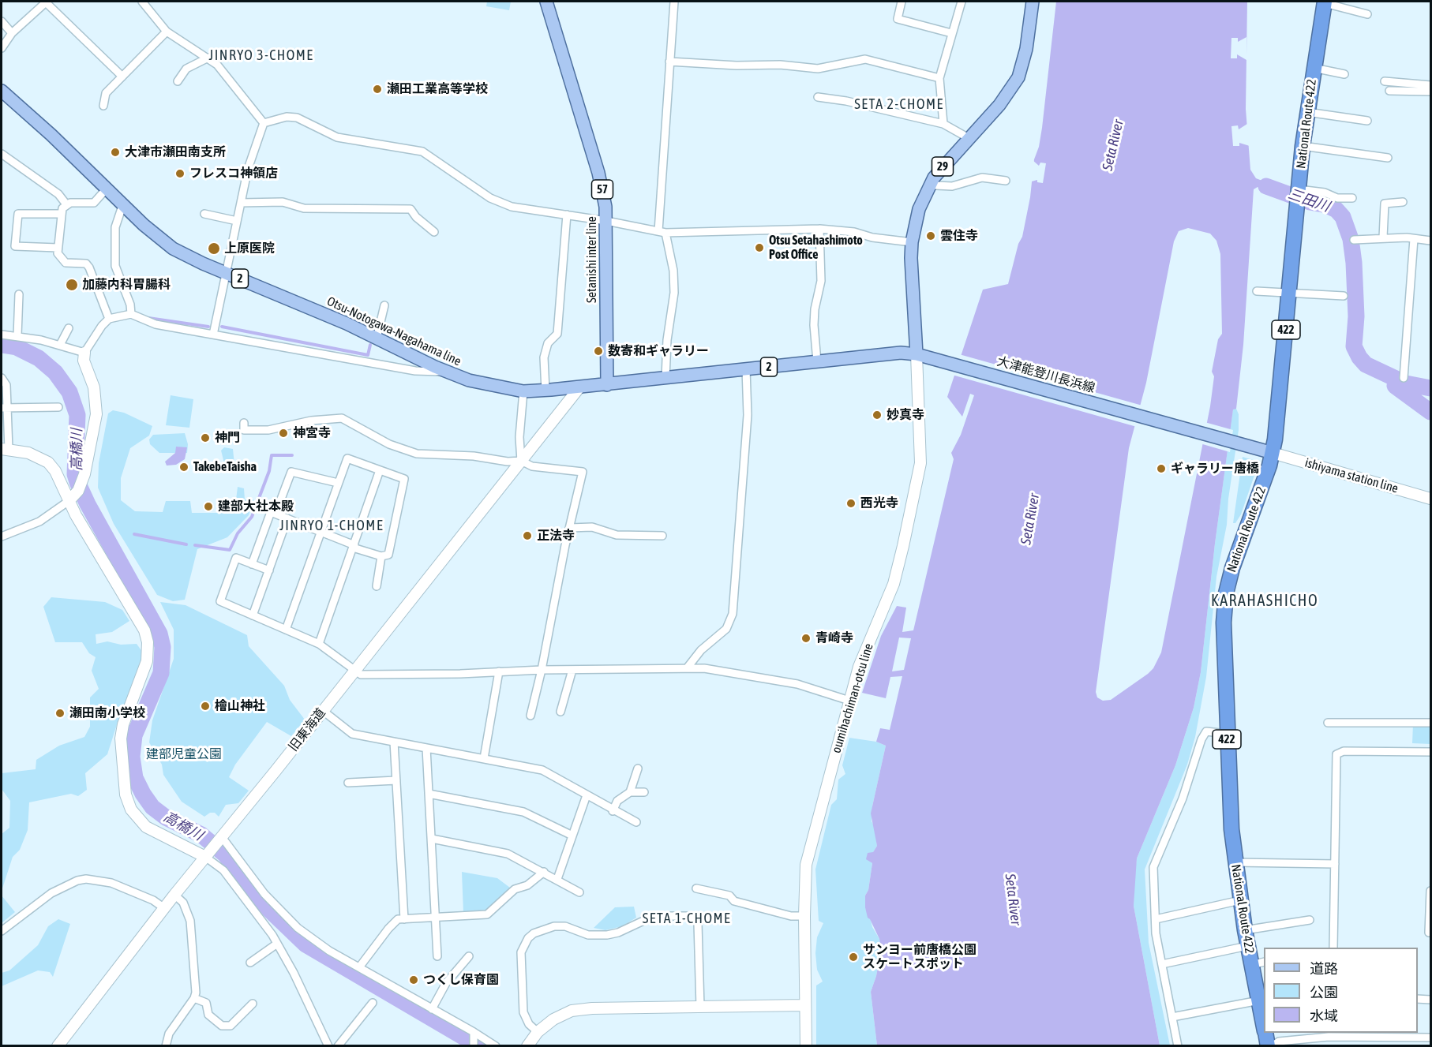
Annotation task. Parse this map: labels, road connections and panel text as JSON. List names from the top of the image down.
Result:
{
  "streets": {
    "highway": ["National Route 422", "422"],
    "main road": [
      "29",
      "57",
      "Setanishi inter line",
      "2",
      "Otsu-Notogawa-Nagahama line",
      "大津能登川長浜線"
    ],
    "street": ["ishiyama station line", "oumihachiman-otsu line", "旧東海道"]
  },
  "crossings": [
    ["National Route 422", "大津能登川長浜線"],
    ["National Route 422", "ishiyama station line"],
    ["29", "Otsu-Notogawa-Nagahama line"],
    ["29", "oumihachiman-otsu line"],
    ["Setanishi inter line", "Otsu-Notogawa-Nagahama line"],
    ["Otsu-Notogawa-Nagahama line", "大津能登川長浜線"],
    ["Otsu-Notogawa-Nagahama line", "oumihachiman-otsu line"],
    ["Otsu-Notogawa-Nagahama line", "旧東海道"],
    ["大津能登川長浜線", "ishiyama station line"]
  ],
  "districts": [
    "JINRYO 3-CHOME",
    "SETA 2-CHOME",
    "JINRYO 1-CHOME",
    "KARAHASHICHO",
    "SETA 1-CHOME"
  ],
  "water": ["Seta River", "三田川", "高橋川"],
  "parks": ["建部児童公園"],
  "places": [
    "瀬田工業高等学校",
    "大津市瀬田南支所",
    "フレスコ神領店",
    "雲住寺",
    "Otsu Setahashimoto Post Office",
    "上原医院",
    "加藤内科胃腸科",
    "数寄和ギャラリー",
    "妙真寺",
    "神宮寺",
    "神門",
    "TakebeTaisha",
    "ギャラリー唐橋",
    "西光寺",
    "建部大社本殿",
    "正法寺",
    "青崎寺",
    "檜山神社",
    "瀬田南小学校",
    "サンヨー前唐橋公園 スケートスポット",
    "つくし保育園"
  ],
  "legend": ["道路", "公園", "水域"]
}
